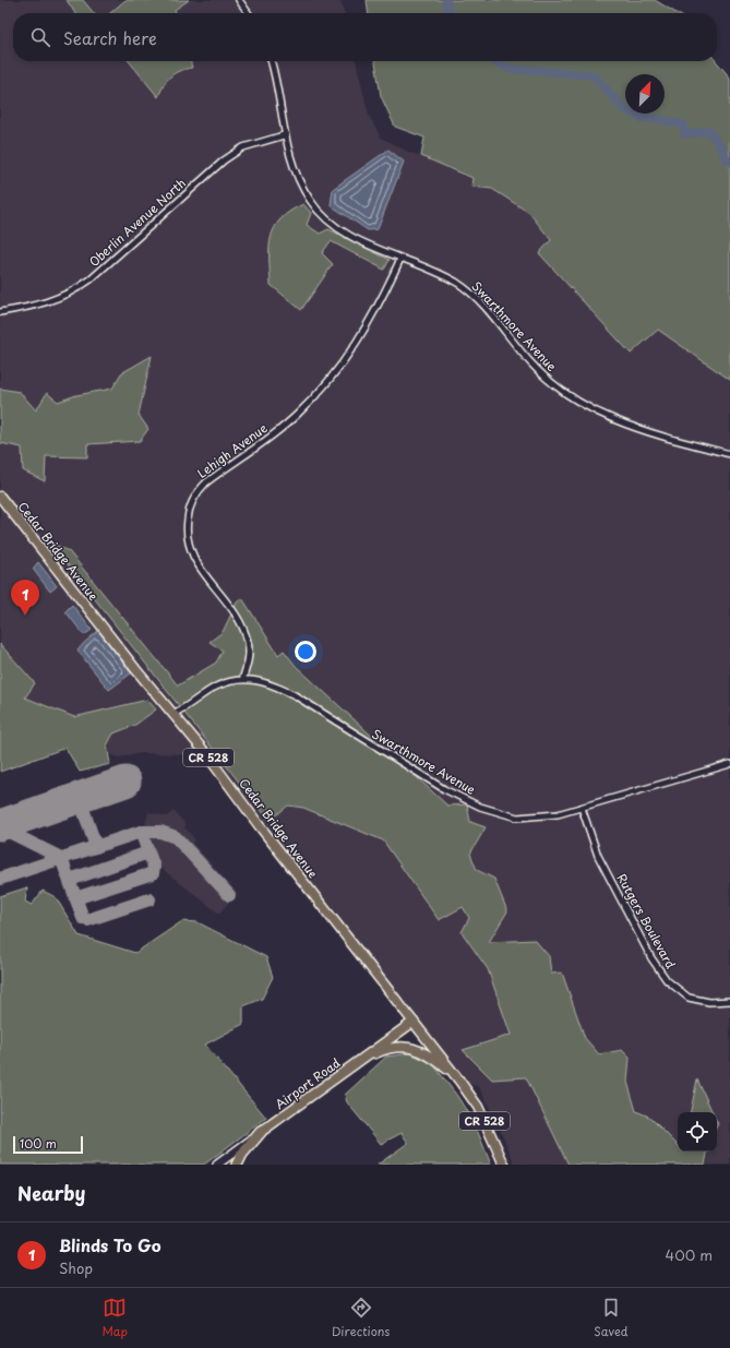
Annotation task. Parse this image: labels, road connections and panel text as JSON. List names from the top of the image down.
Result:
{
  "streets": {
    "main road": ["Cedar Bridge Avenue", "CR 528", "Airport Road"],
    "street": [
      "Oberlin Avenue North",
      "Swarthmore Avenue",
      "Lehigh Avenue",
      "Rutgers Boulevard"
    ]
  },
  "crossings": [
    ["Oberlin Avenue North", "Swarthmore Avenue"],
    ["Swarthmore Avenue", "Lehigh Avenue"],
    ["Swarthmore Avenue", "Cedar Bridge Avenue"],
    ["Swarthmore Avenue", "Rutgers Boulevard"],
    ["Cedar Bridge Avenue", "Airport Road"]
  ],
  "scale_bar": "100 m",
  "north": "top right",
  "page": {
    "search": "Search here",
    "pins": "1",
    "scale": "100 m",
    "heading": "Nearby",
    "list": [
      {
        "mark": "1",
        "name": "Blinds To Go",
        "note": "Shop",
        "value": "400 m"
      }
    ],
    "nav": ["Map", "Directions", "Saved"]
  }
}
